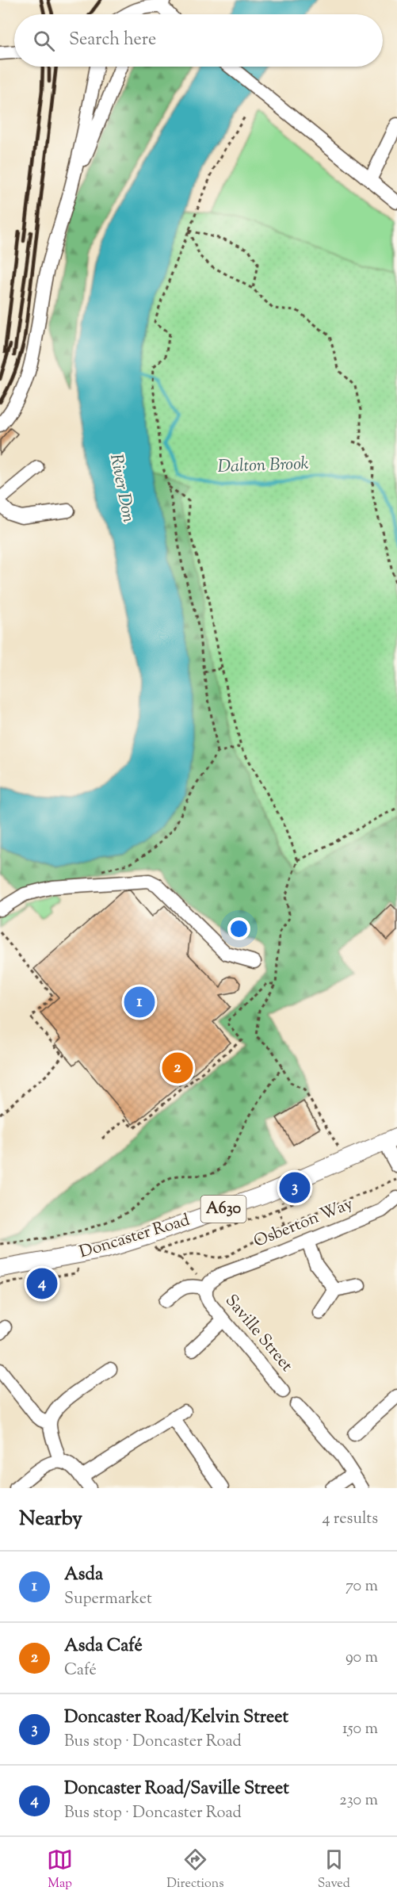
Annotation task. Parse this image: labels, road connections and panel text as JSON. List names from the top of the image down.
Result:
{
  "streets": {
    "main road": ["A630", "Doncaster Road"],
    "street": ["Osberton Way", "Saville Street"]
  },
  "crossings": [
    ["Osberton Way", "Saville Street"]
  ],
  "water": ["Dalton Brook", "River Don"],
  "page": {
    "search": "Search here",
    "pins": [
      "1",
      "2",
      "3",
      "4"
    ],
    "heading": ["Nearby", "4 results"],
    "list": [
      {
        "mark": "1",
        "name": "Asda",
        "note": "Supermarket",
        "value": "70 m"
      },
      {
        "mark": "2",
        "name": "Asda Café",
        "note": "Café",
        "value": "90 m"
      },
      {
        "mark": "3",
        "name": "Doncaster Road/Kelvin Street",
        "note": "Bus stop · Doncaster Road",
        "value": "150 m"
      },
      {
        "mark": "4",
        "name": "Doncaster Road/Saville Street",
        "note": "Bus stop · Doncaster Road",
        "value": "230 m"
      }
    ],
    "nav": ["Map", "Directions", "Saved"]
  }
}
